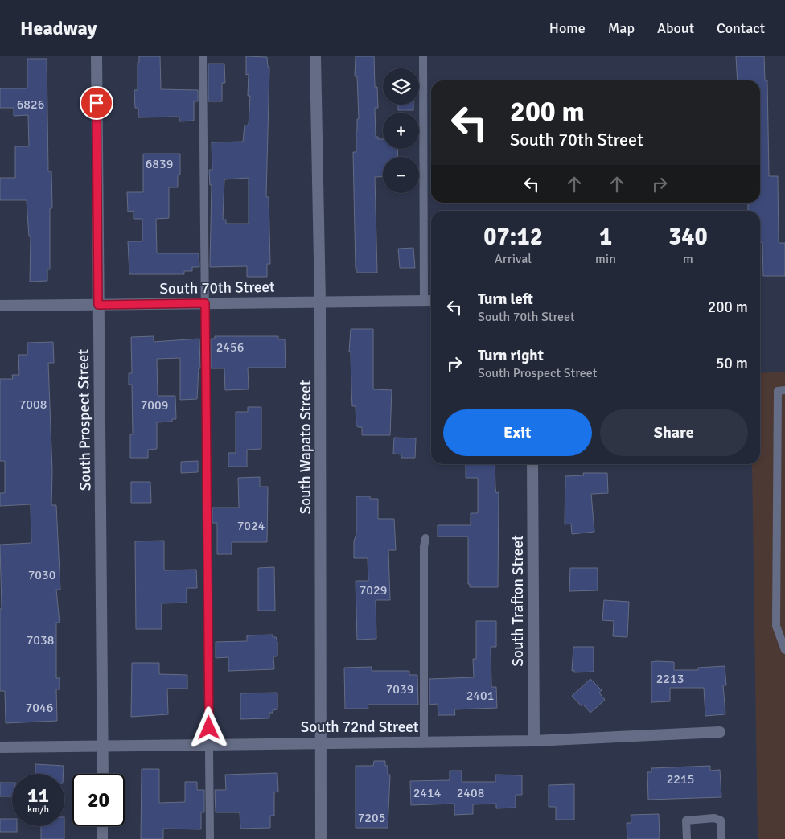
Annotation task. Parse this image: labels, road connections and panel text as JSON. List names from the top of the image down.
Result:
{
  "streets": {
    "street": [
      "South 70th Street",
      "South Prospect Street",
      "South Wapato Street",
      "South Trafton Street",
      "South 72nd Street"
    ]
  },
  "crossings": [
    ["South 70th Street", "South Prospect Street"],
    ["South 70th Street", "South Wapato Street"],
    ["South Prospect Street", "South 72nd Street"],
    ["South Wapato Street", "South 72nd Street"],
    ["South Trafton Street", "South 72nd Street"]
  ],
  "house_numbers": [
    "6826",
    "6839",
    "2456",
    "7008",
    "7009",
    "7024",
    "7030",
    "7029",
    "7038",
    "2213",
    "7039",
    "2401",
    "7046",
    "2215",
    "2414",
    "2408",
    "7205"
  ],
  "page": {
    "header": "Headway",
    "nav": [
      "Home",
      "Map",
      "About",
      "Contact"
    ],
    "map_buttons": ["+", "−"],
    "turn": ["200 m", "South 70th Street"],
    "eta": [
      "07:12",
      "Arrival",
      "1",
      "min",
      "340",
      "m"
    ],
    "list": [
      {
        "name": "Turn left",
        "note": "South 70th Street",
        "value": "200 m"
      },
      {
        "name": "Turn right",
        "note": "South Prospect Street",
        "value": "50 m"
      }
    ],
    "buttons": ["Exit", "Share"],
    "speed": "11 km/h",
    "limit": "20"
  }
}
